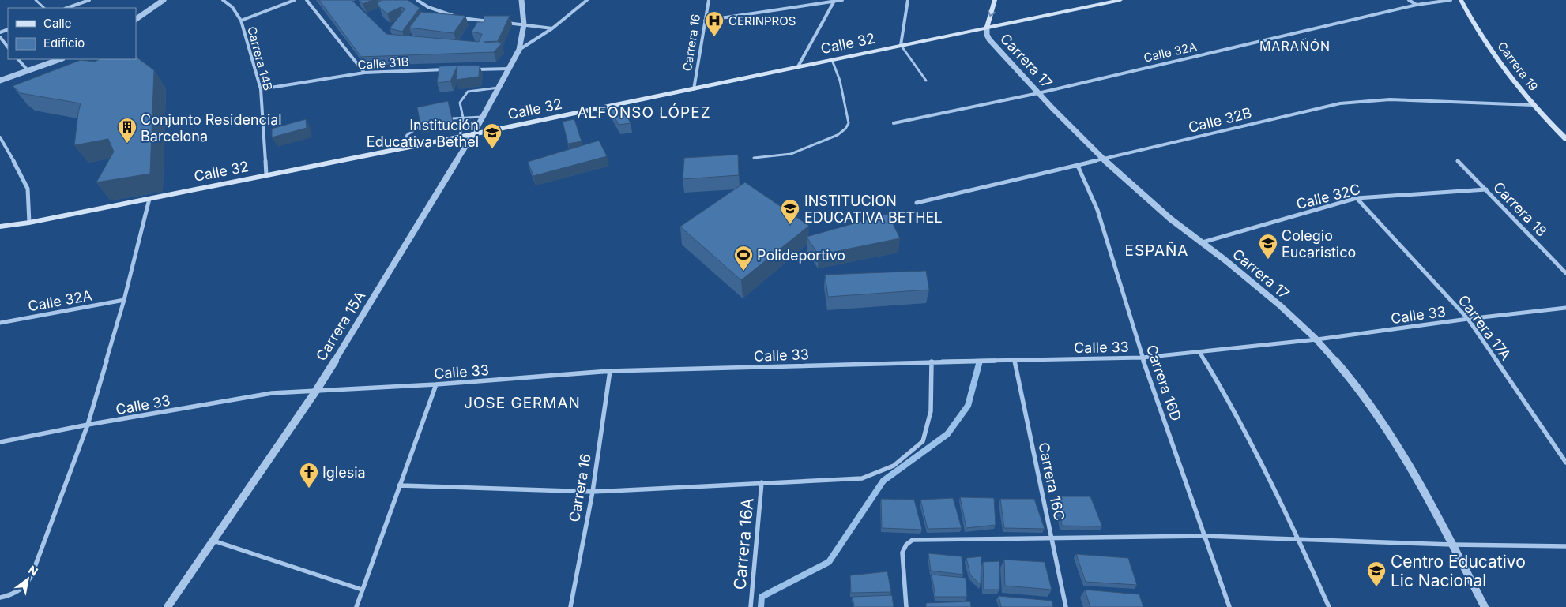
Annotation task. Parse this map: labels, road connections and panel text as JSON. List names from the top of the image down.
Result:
{
  "streets": {
    "main road": ["Calle 32", "Carrera 17", "Carrera 19"],
    "street": [
      "Carrera 16",
      "Calle 32A",
      "Carrera 14B",
      "Calle 31B",
      "Calle 32B",
      "Calle 32C",
      "Carrera 18",
      "Calle 33",
      "Carrera 15A",
      "Carrera 17A",
      "Carrera 16D",
      "Carrera 16C",
      "Carrera 16A"
    ]
  },
  "crossings": [
    ["Carrera 16", "Calle 32"],
    ["Carrera 16", "Calle 33"],
    ["Calle 32", "Carrera 14B"],
    ["Calle 32", "Carrera 17"],
    ["Calle 32", "Carrera 15A"],
    ["Calle 32A", "Carrera 17"],
    ["Carrera 14B", "Calle 31B"],
    ["Carrera 17", "Calle 32B"],
    ["Carrera 17", "Calle 32C"],
    ["Carrera 17", "Calle 33"],
    ["Carrera 19", "Calle 32B"],
    ["Calle 32B", "Carrera 16D"],
    ["Calle 32C", "Carrera 18"],
    ["Calle 32C", "Carrera 17A"],
    ["Calle 33", "Carrera 15A"],
    ["Calle 33", "Carrera 17A"],
    ["Calle 33", "Carrera 16D"],
    ["Calle 33", "Carrera 16C"]
  ],
  "districts": [
    "MARAÑÓN",
    "ALFONSO LÓPEZ",
    "ESPAÑA",
    "JOSE GERMAN"
  ],
  "places": {
    "hospital": ["CERINPROS"],
    "building": ["Conjunto Residencial Barcelona"],
    "school or university": [
      "Institución Educativa Bethel",
      "INSTITUCION EDUCATIVA BETHEL",
      "Colegio Eucaristico",
      "Centro Educativo Lic Nacional"
    ],
    "sports": ["Polideportivo"],
    "church": ["Iglesia"]
  },
  "legend": ["Calle", "Edificio"],
  "north": "top right"
}
